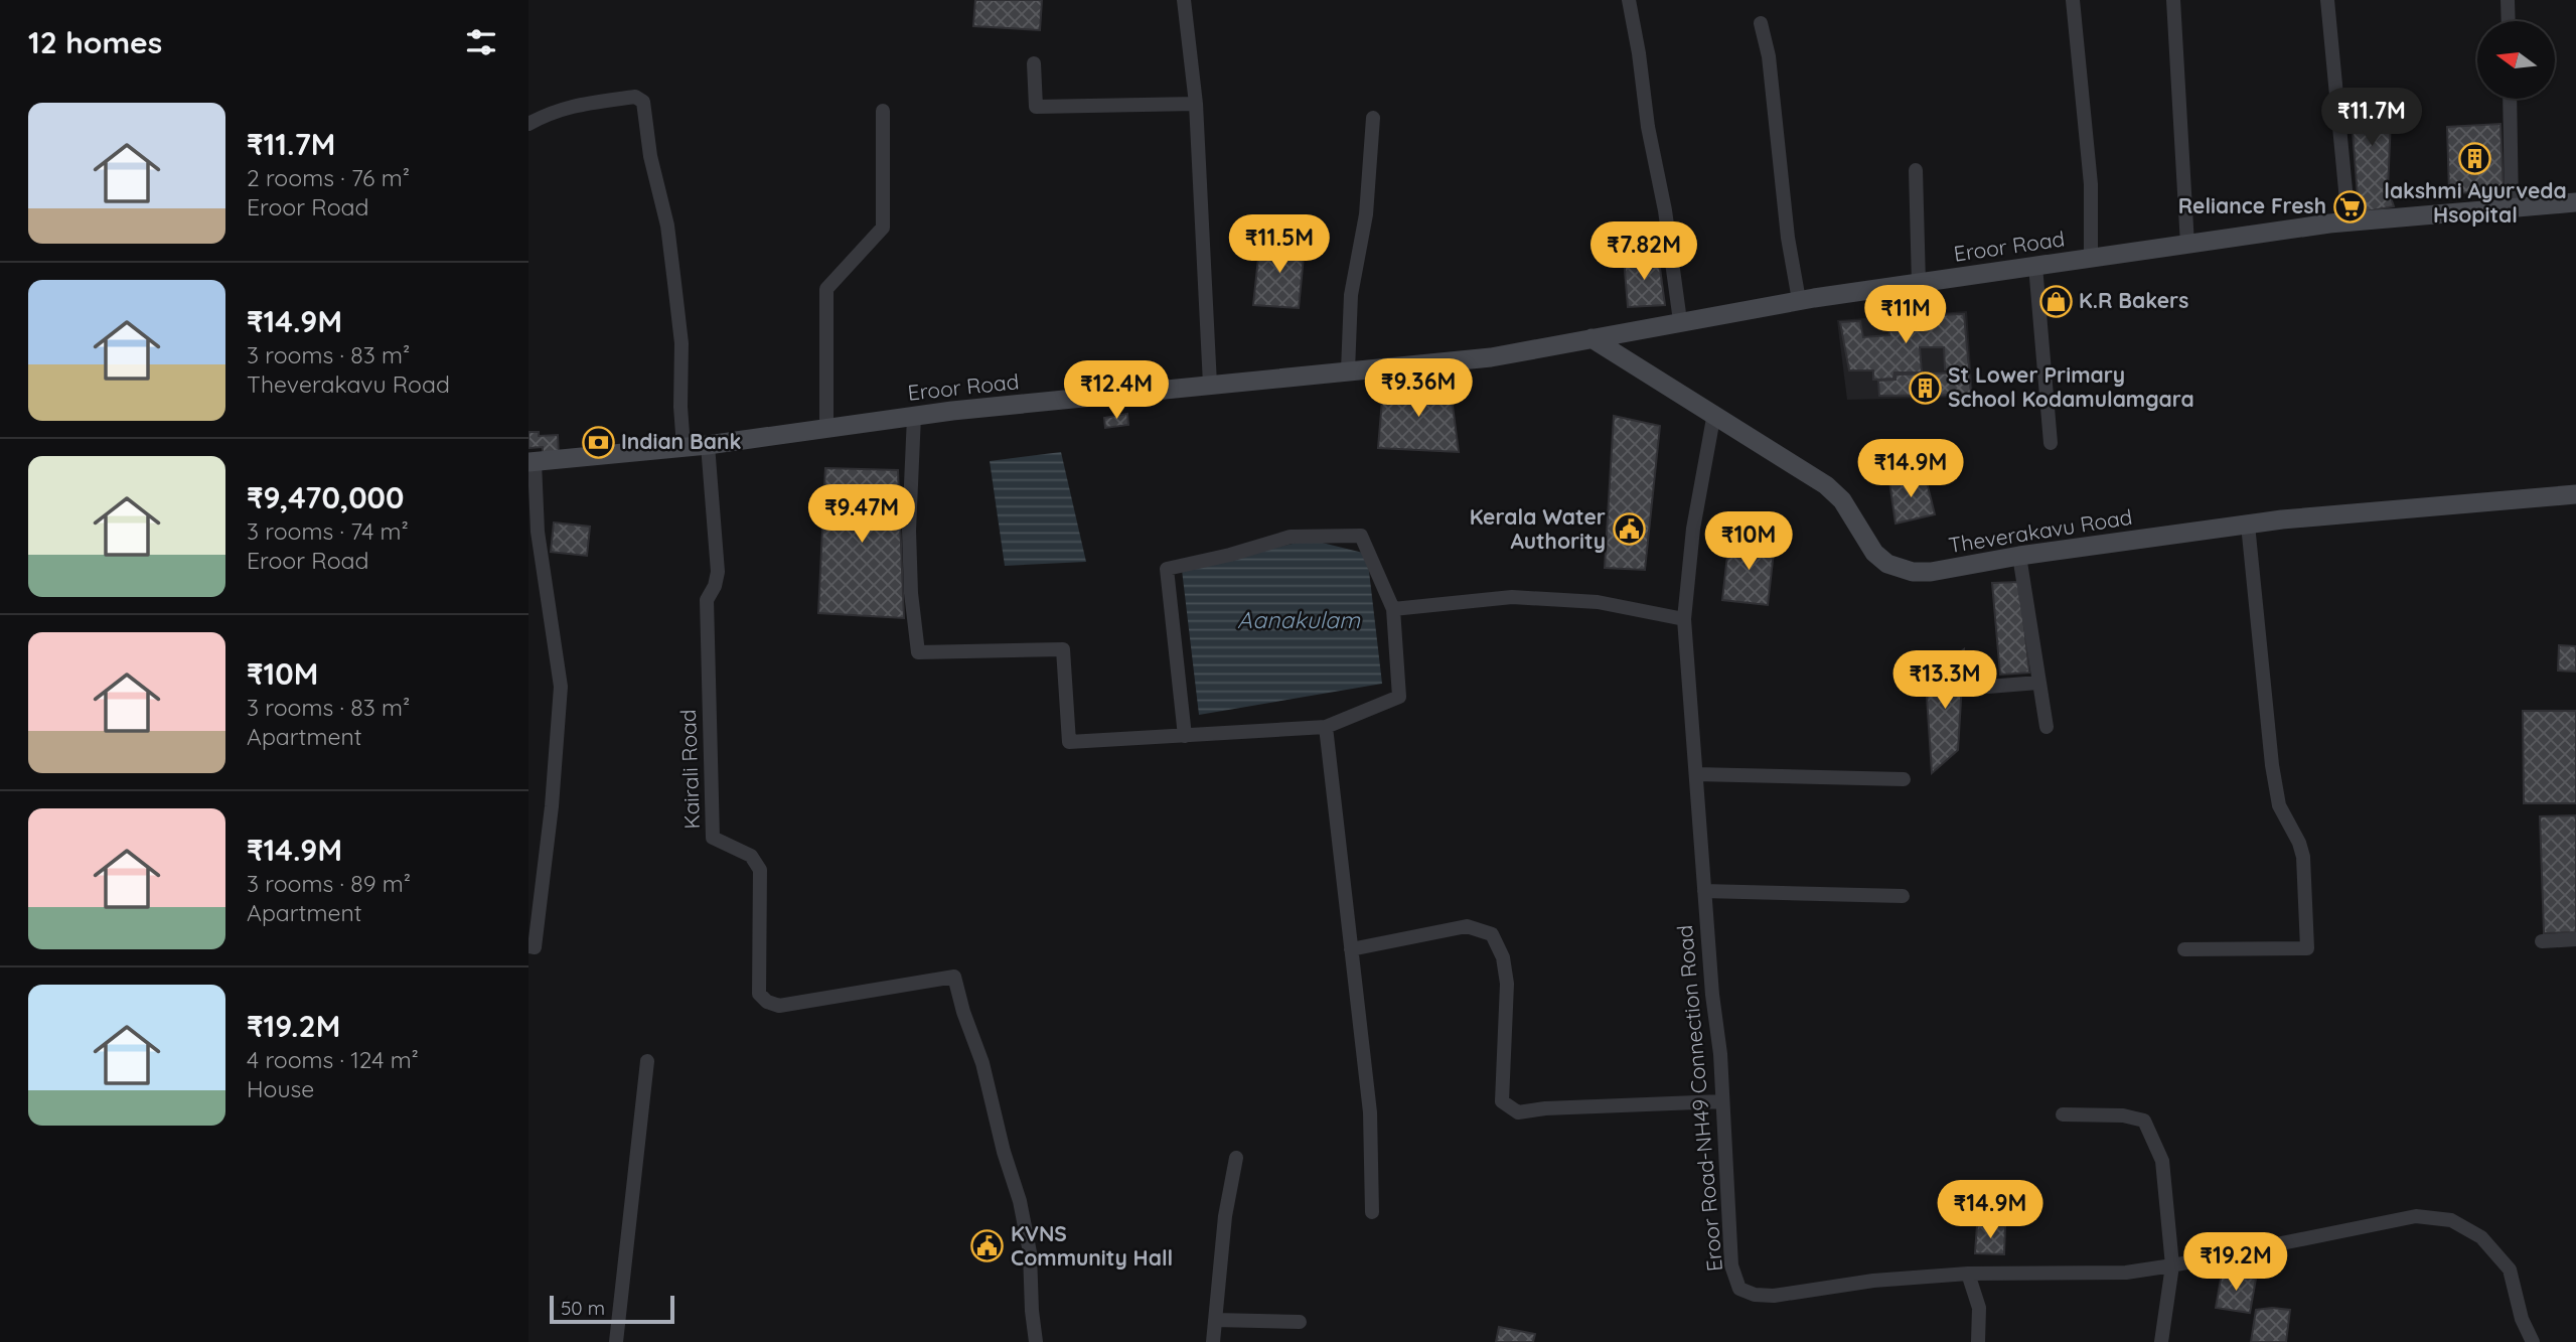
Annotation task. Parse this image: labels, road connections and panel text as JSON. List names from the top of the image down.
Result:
{
  "streets": {
    "main road": ["Eroor Road", "Theverakavu Road"],
    "street": ["Kairali Road", "Eroor Road-NH49 Connection Road"]
  },
  "crossings": [
    ["Eroor Road", "Theverakavu Road"],
    ["Eroor Road", "Kairali Road"],
    ["Theverakavu Road", "Eroor Road-NH49 Connection Road"]
  ],
  "water": ["Aanakulam"],
  "places": {
    "building": ["lakshmi Ayurveda Hsopital", "St Lower Primary School Kodamulamgara"],
    "supermarket": ["Reliance Fresh"],
    "shop": ["K.R Bakers"],
    "bank": ["Indian Bank"],
    "public building": ["Kerala Water Authority", "KVNS Community Hall"]
  },
  "scale_bar": "50 m",
  "north": "left",
  "page": {
    "heading": "12 homes",
    "list": [
      {
        "name": "₹11.7M",
        "note": "2 rooms · 76 m² · Eroor Road"
      },
      {
        "name": "₹14.9M",
        "note": "3 rooms · 83 m² · Theverakavu Road"
      },
      {
        "name": "₹9,470,000",
        "note": "3 rooms · 74 m² · Eroor Road"
      },
      {
        "name": "₹10M",
        "note": "3 rooms · 83 m² · Apartment"
      },
      {
        "name": "₹14.9M",
        "note": "3 rooms · 89 m² · Apartment"
      },
      {
        "name": "₹19.2M",
        "note": "4 rooms · 124 m² · House"
      }
    ],
    "price": [
      "₹11.7M",
      "₹11.5M",
      "₹7.82M",
      "₹11M",
      "₹9.36M",
      "₹12.4M",
      "₹14.9M",
      "₹9.47M",
      "₹10M",
      "₹13.3M",
      "₹14.9M",
      "₹19.2M"
    ],
    "scale": "50 m"
  }
}
